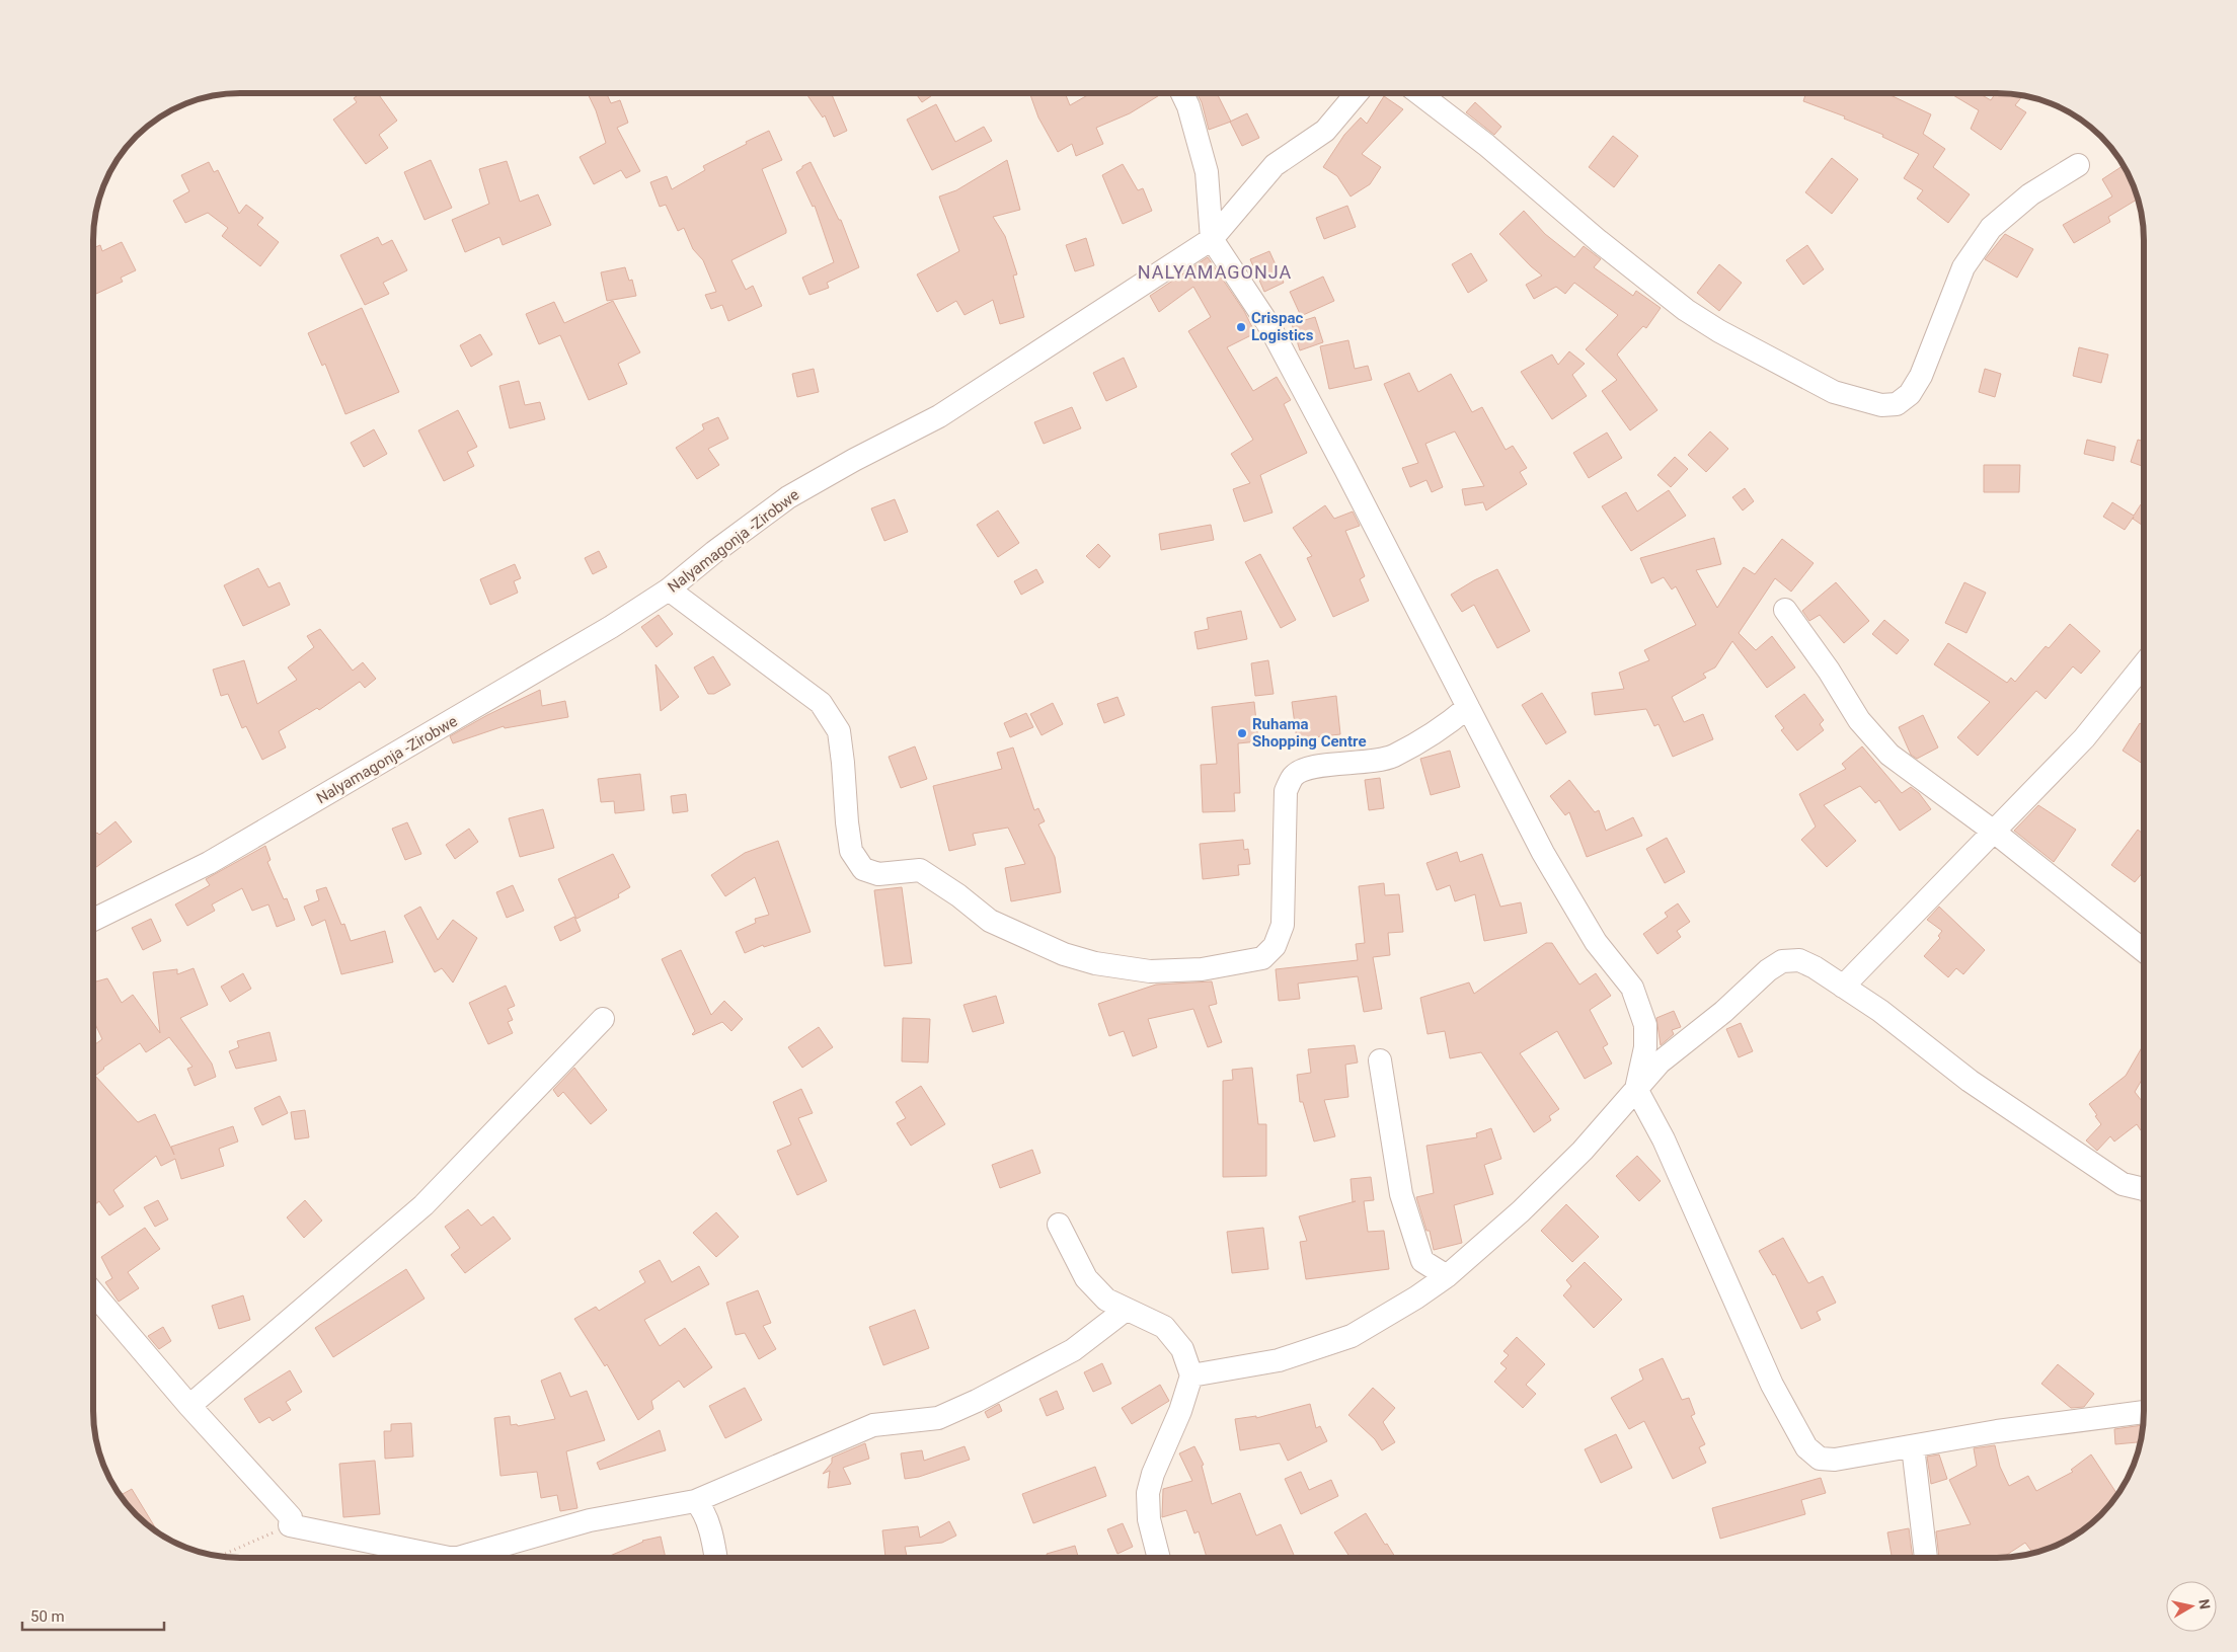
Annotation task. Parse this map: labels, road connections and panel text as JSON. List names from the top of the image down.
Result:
{
  "streets": {
    "street": ["Nalyamagonja -Zirobwe"]
  },
  "districts": ["NALYAMAGONJA"],
  "places": ["Crispac Logistics", "Ruhama Shopping Centre"],
  "scale_bar": "50 m",
  "north": "right"
}
